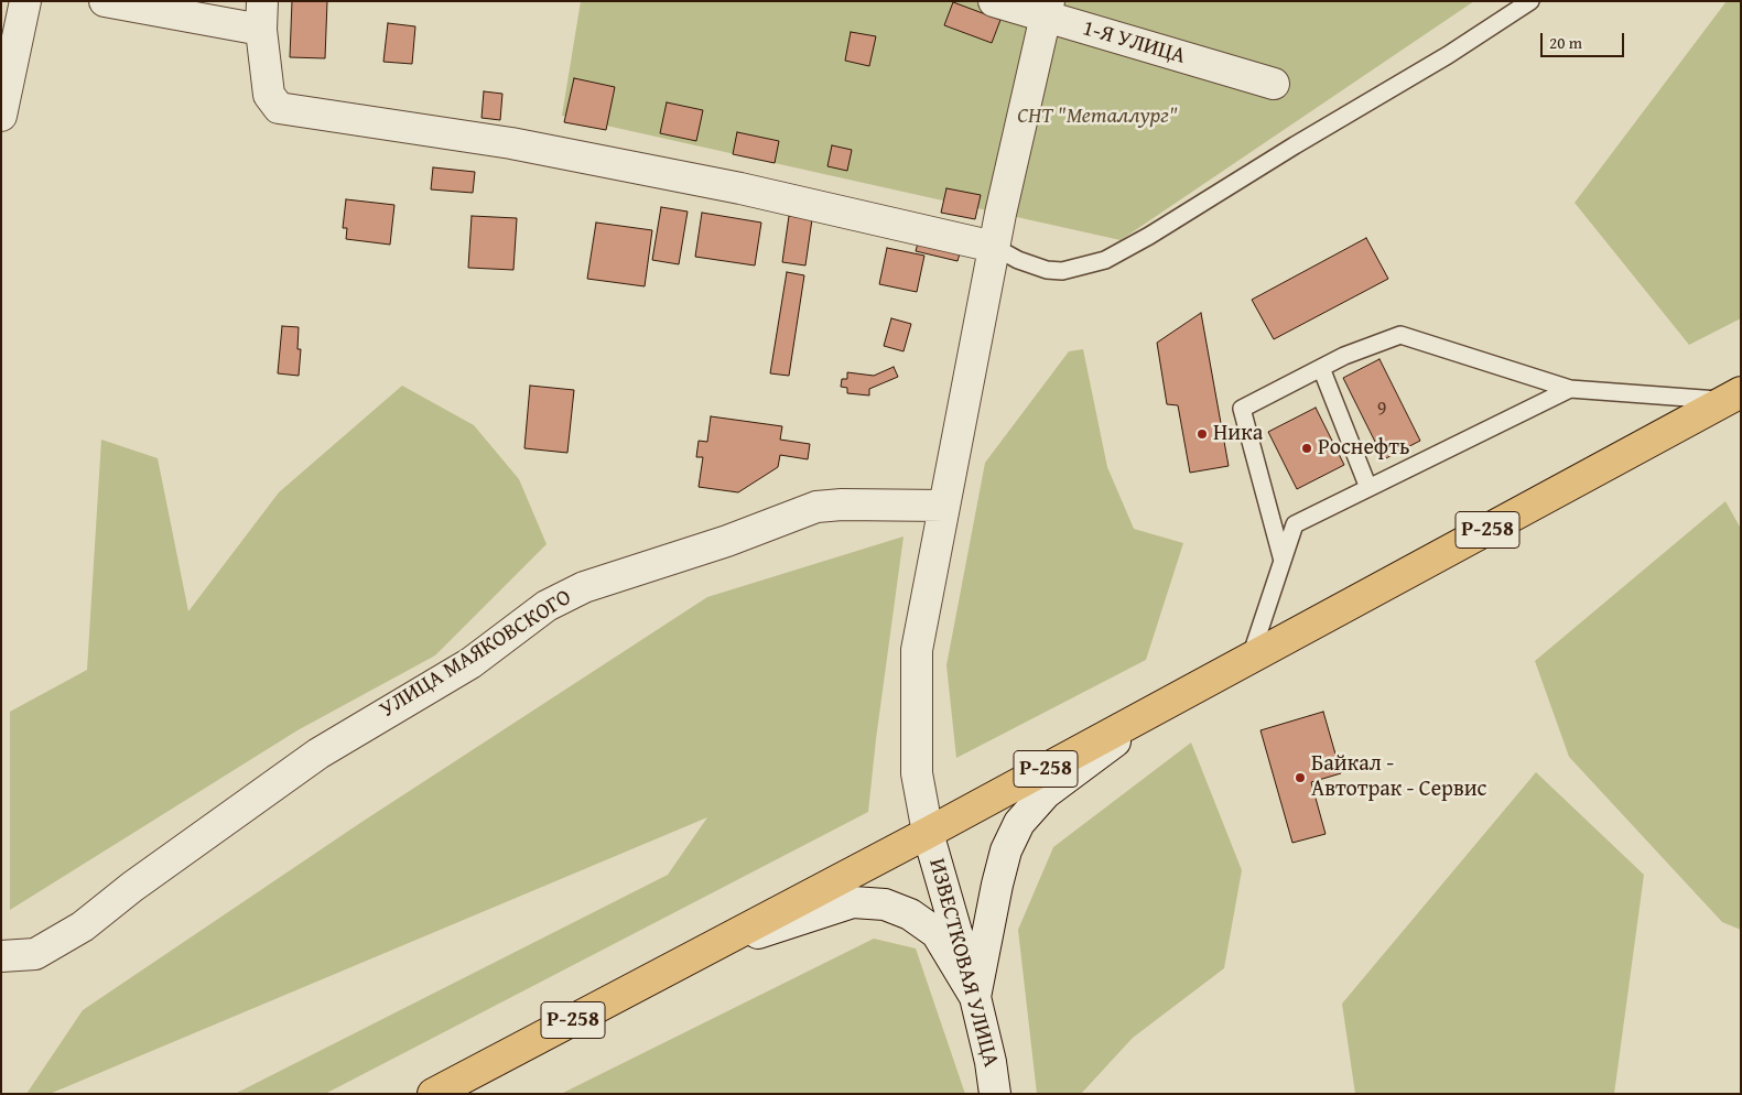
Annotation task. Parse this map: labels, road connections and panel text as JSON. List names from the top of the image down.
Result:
{
  "streets": {
    "main road": ["Р-258"],
    "street": ["1-Я УЛИЦА", "УЛИЦА МАЯКОВСКОГО", "ИЗВЕСТКОВАЯ УЛИЦА"]
  },
  "crossings": [
    ["1-Я УЛИЦА", "ИЗВЕСТКОВАЯ УЛИЦА"],
    ["Р-258", "ИЗВЕСТКОВАЯ УЛИЦА"],
    ["УЛИЦА МАЯКОВСКОГО", "ИЗВЕСТКОВАЯ УЛИЦА"]
  ],
  "parks": ["СНТ \"Металлург\""],
  "places": ["Ника", "Роснефть", "Байкал - Автотрак - Сервис"],
  "house_numbers": ["9"],
  "scale_bar": "20 m"
}
